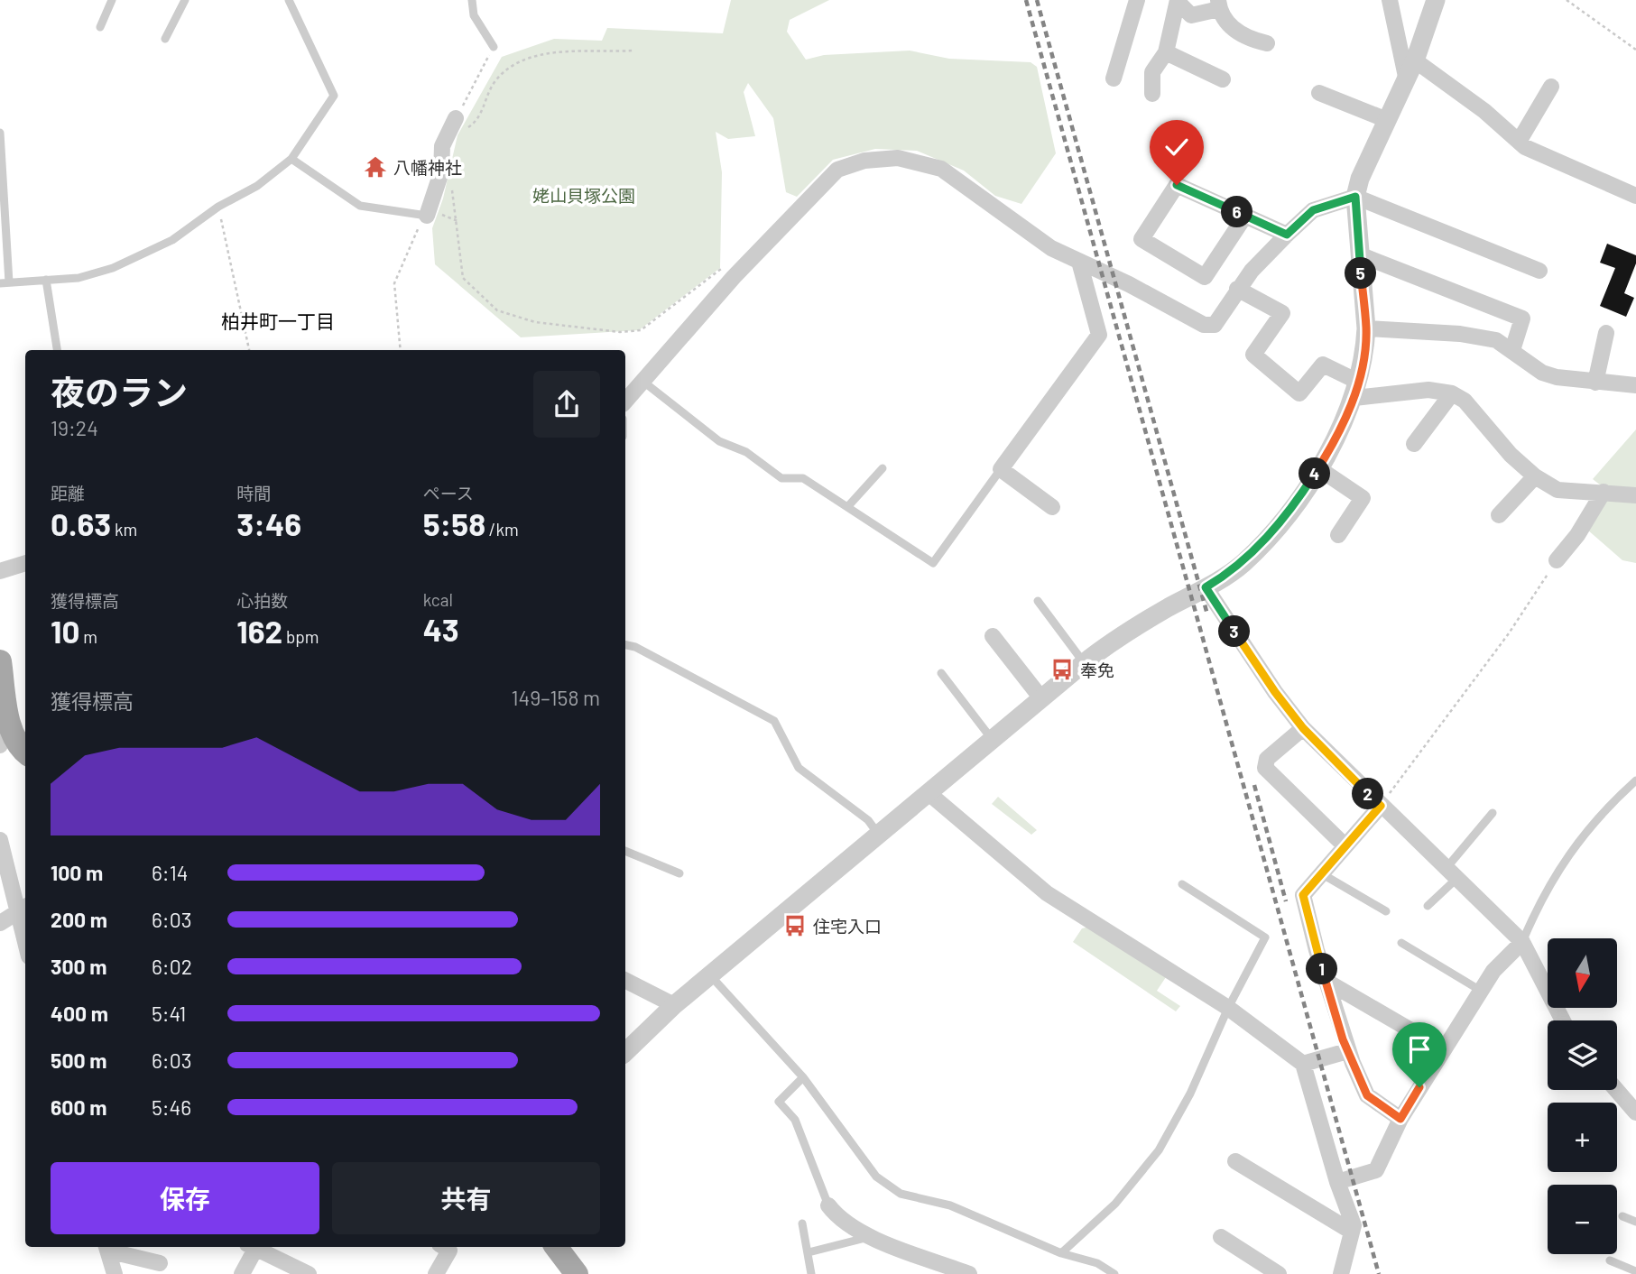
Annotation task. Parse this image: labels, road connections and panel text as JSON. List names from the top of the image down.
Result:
{
  "districts": ["柏井町一丁目"],
  "parks": ["姥山貝塚公園"],
  "places": {
    "temple": ["八幡神社"],
    "bus stop": ["奉免", "住宅入口"]
  },
  "north": "bottom",
  "page": {
    "pins": [
      "6",
      "5",
      "4",
      "3",
      "2",
      "1"
    ],
    "heading": ["夜のラン", "19:24"],
    "stats": [
      ["距離", "0.63 km"],
      ["時間", "3:46"],
      ["ペース", "5:58 /km"],
      ["獲得標高", "10 m"],
      ["心拍数", "162 bpm"],
      ["kcal", "43"]
    ],
    "chart": ["獲得標高", "149–158 m"],
    "list": [
      {
        "name": "100 m",
        "note": "6:14"
      },
      {
        "name": "200 m",
        "note": "6:03"
      },
      {
        "name": "300 m",
        "note": "6:02"
      },
      {
        "name": "400 m",
        "note": "5:41"
      },
      {
        "name": "500 m",
        "note": "6:03"
      },
      {
        "name": "600 m",
        "note": "5:46"
      }
    ],
    "map_buttons": ["+", "−"],
    "buttons": ["保存", "共有"]
  }
}
